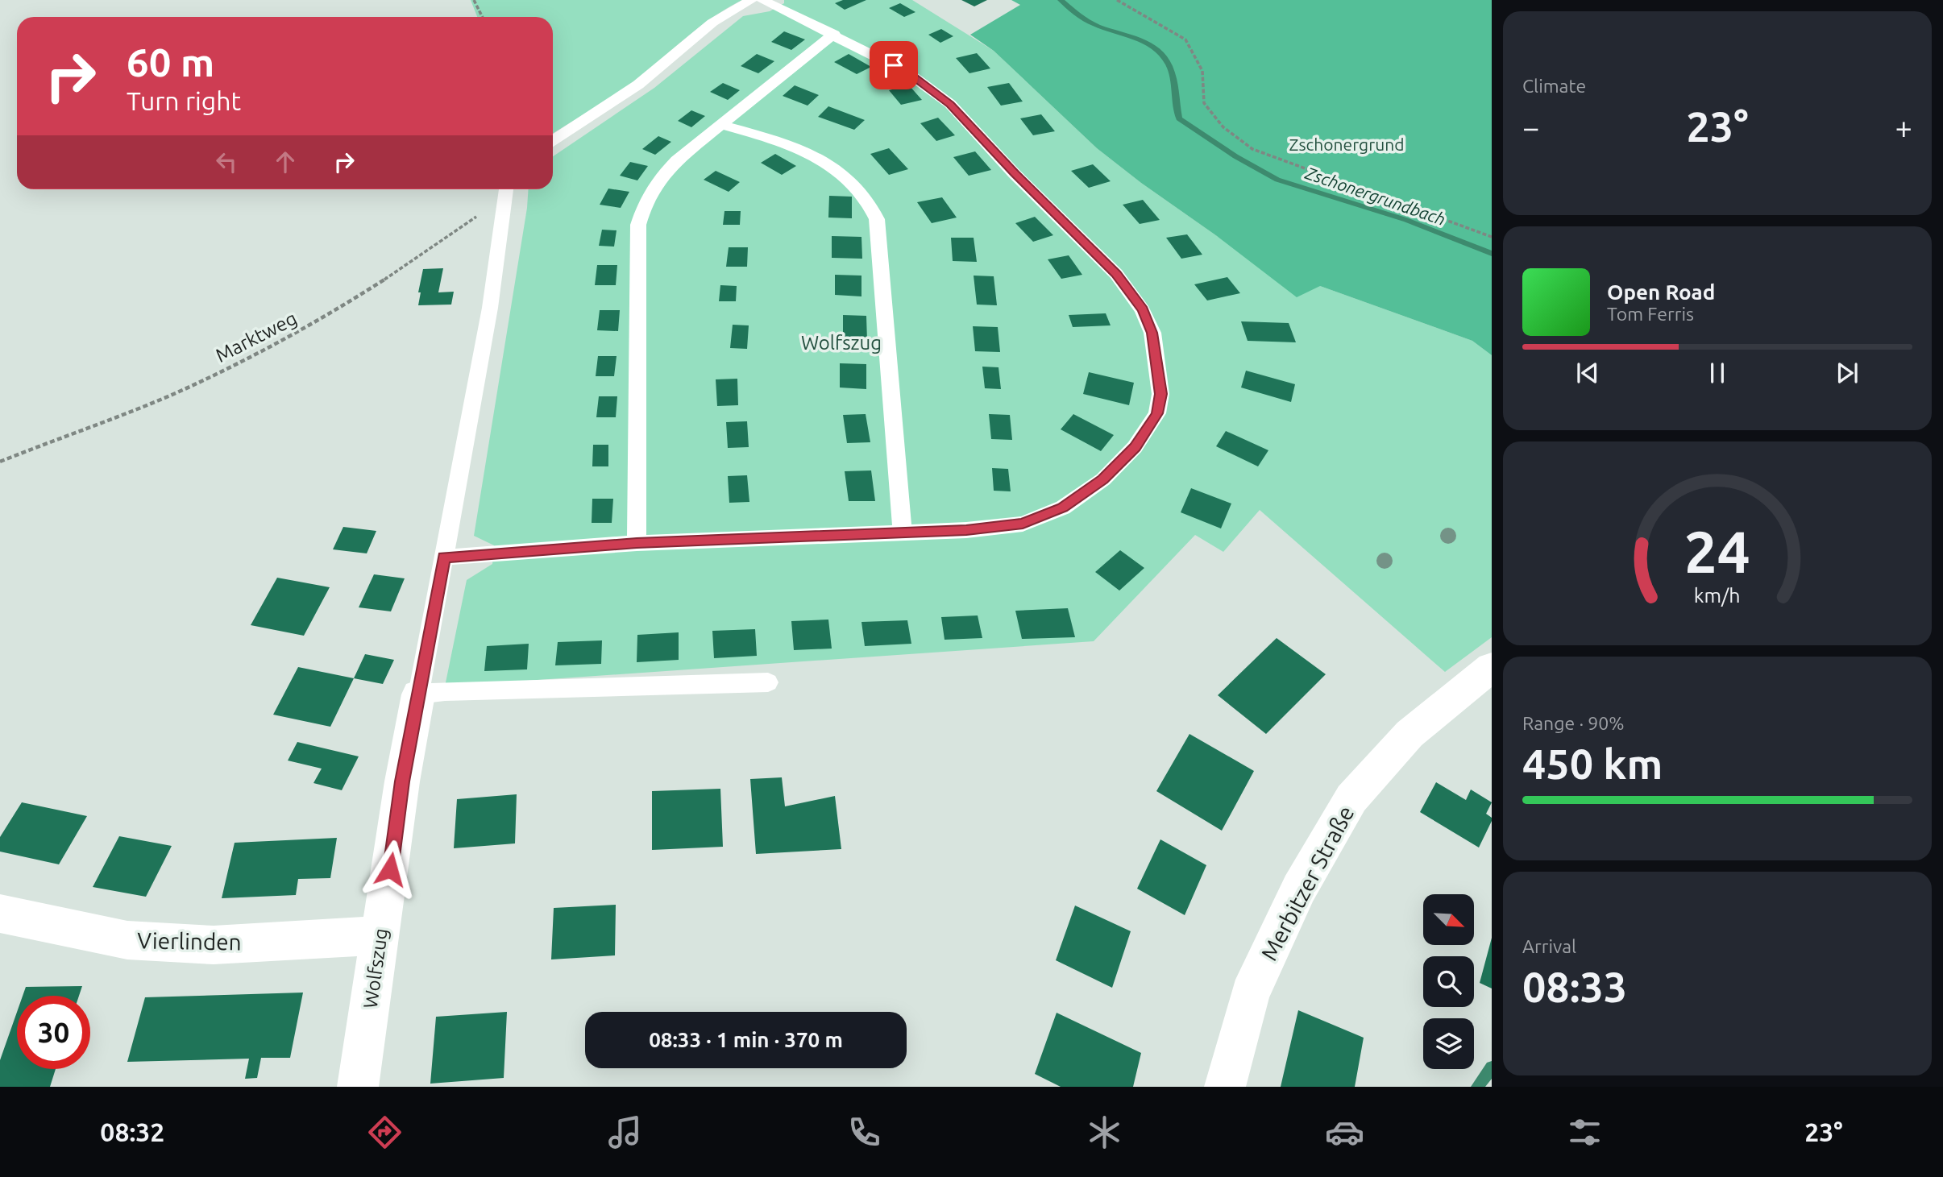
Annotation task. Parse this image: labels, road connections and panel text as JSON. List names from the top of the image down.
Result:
{
  "streets": {
    "street": ["Merbitzer Straße", "Vierlinden", "Wolfszug"],
    "path": ["Marktweg"]
  },
  "crossings": [
    ["Marktweg", "Wolfszug"],
    ["Vierlinden", "Wolfszug"]
  ],
  "water": ["Zschonergrundbach"],
  "parks": ["Zschonergrund", "Wolfszug"],
  "north": "bottom right",
  "page": {
    "tile": [
      "Climate",
      ["Range · 90%", "450 km"],
      ["Arrival", "08:33"]
    ],
    "turn": ["60 m", "Turn right"],
    "heat": ["−", "23°", "+"],
    "song": ["Open Road", "Tom Ferris"],
    "limit": "30",
    "trip": "08:33 · 1 min · 370 m",
    "tabs": ["08:32", "23°"],
    "gauge": ["24", "km/h"]
  }
}
